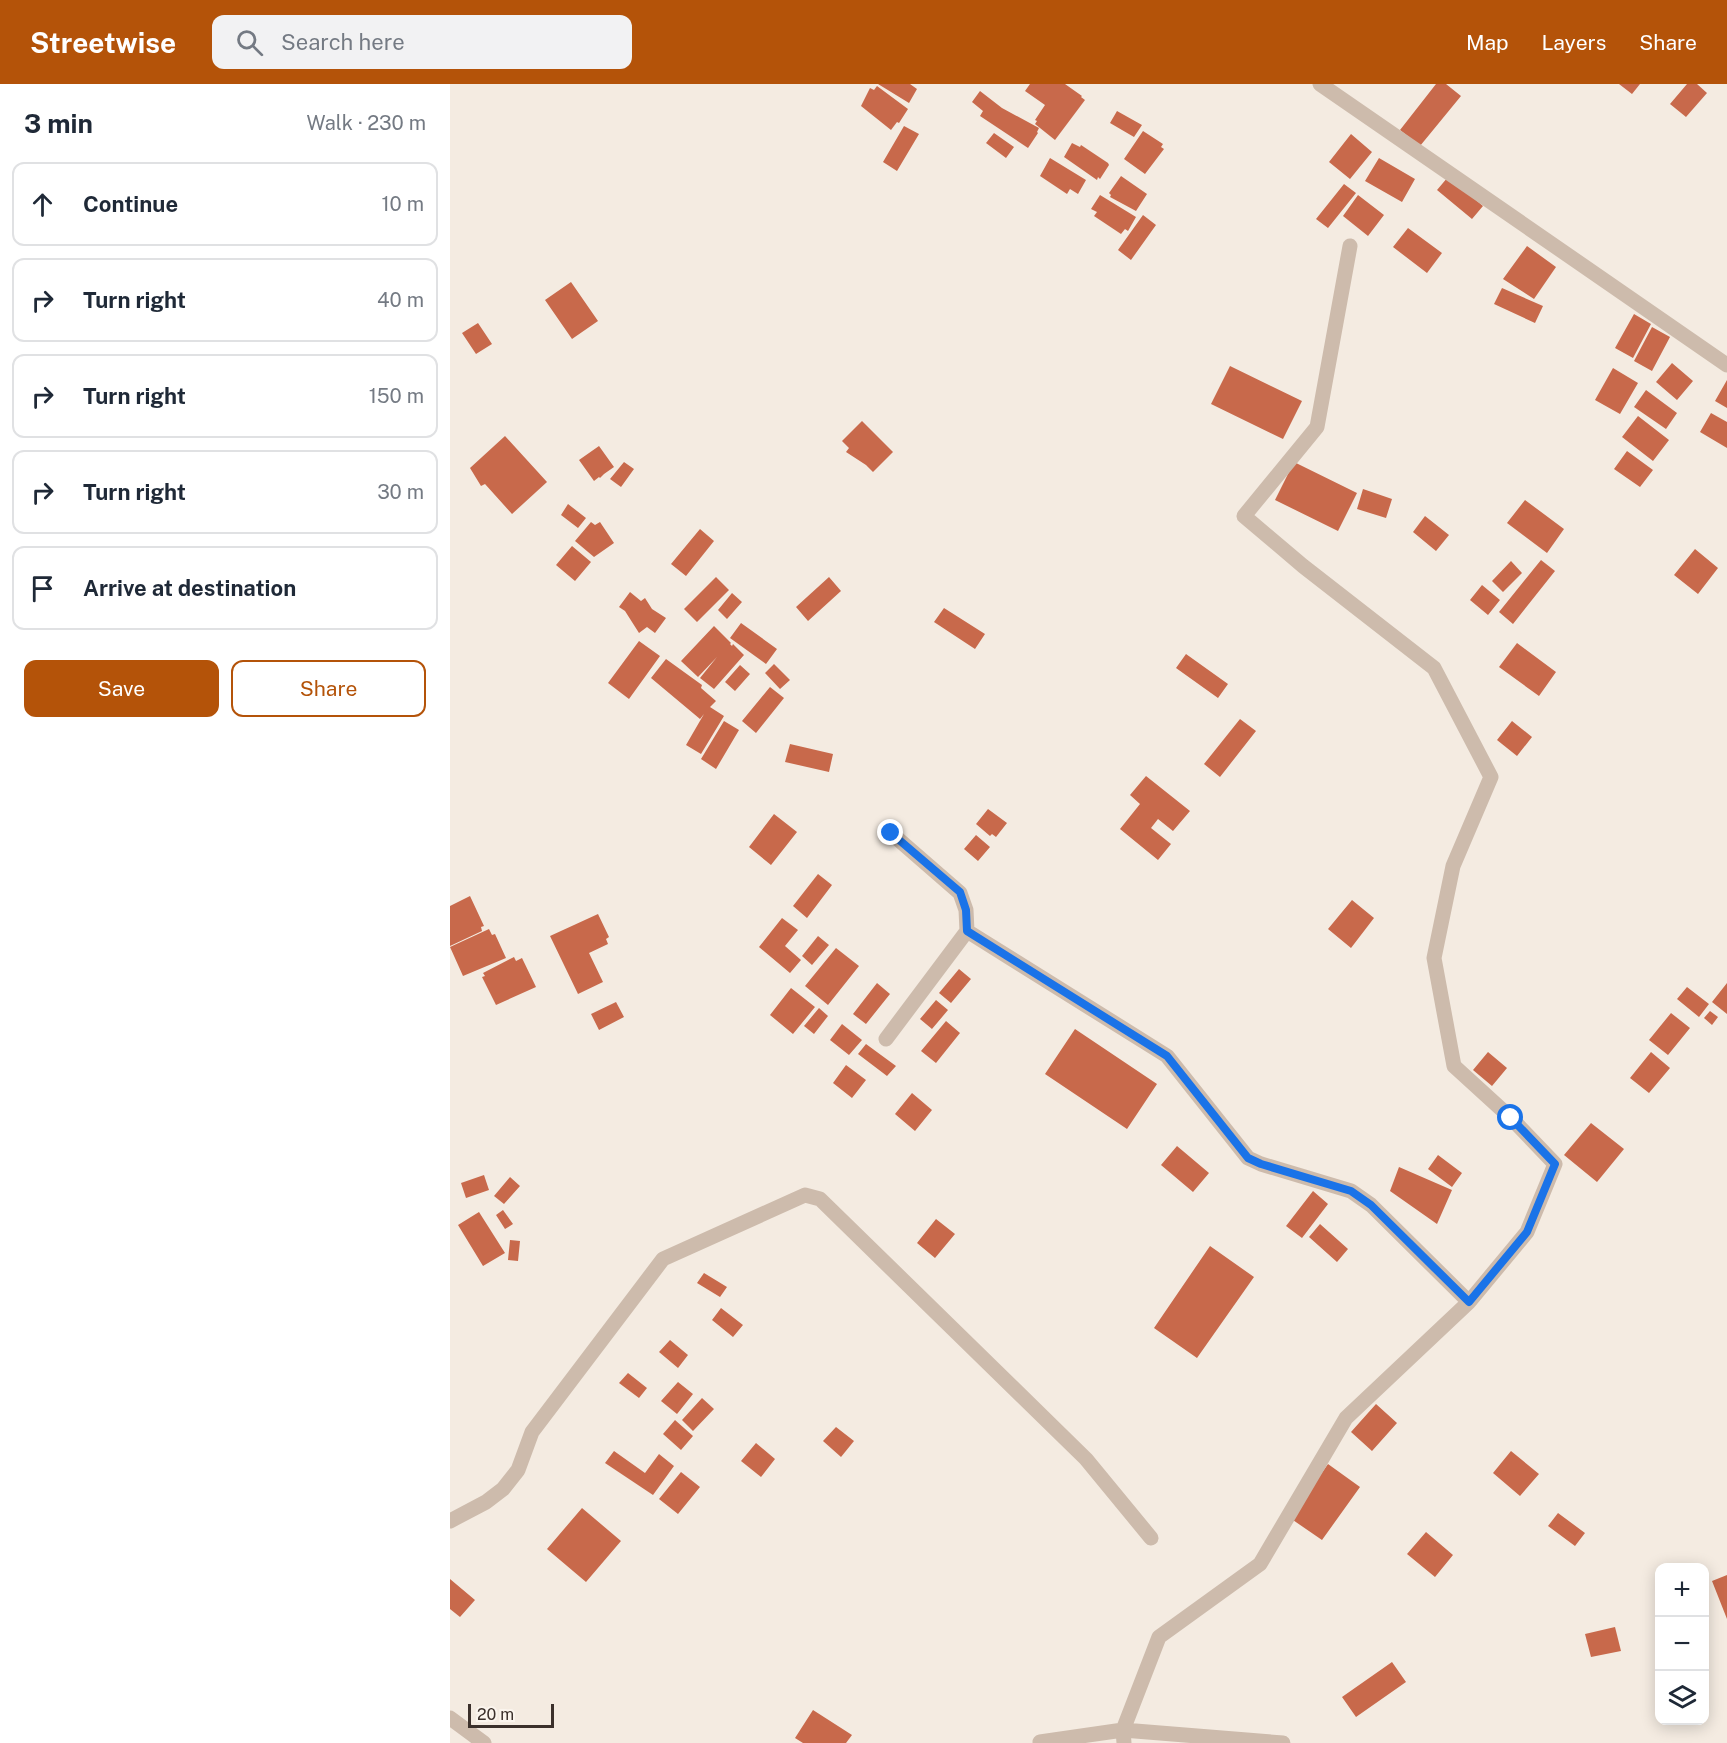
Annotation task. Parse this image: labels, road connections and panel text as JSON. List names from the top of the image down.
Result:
{
  "scale_bar": "20 m",
  "page": {
    "header": "Streetwise",
    "search": "Search here",
    "nav": ["Map", "Layers", "Share"],
    "heading": ["3 min", "Walk · 230 m"],
    "list": [
      ["Continue", "10 m"],
      ["Turn right", "40 m"],
      ["Turn right", "150 m"],
      ["Turn right", "30 m"],
      "Arrive at destination"
    ],
    "buttons": ["Save", "Share"],
    "map_buttons": ["+", "−"],
    "scale": "20 m"
  }
}
